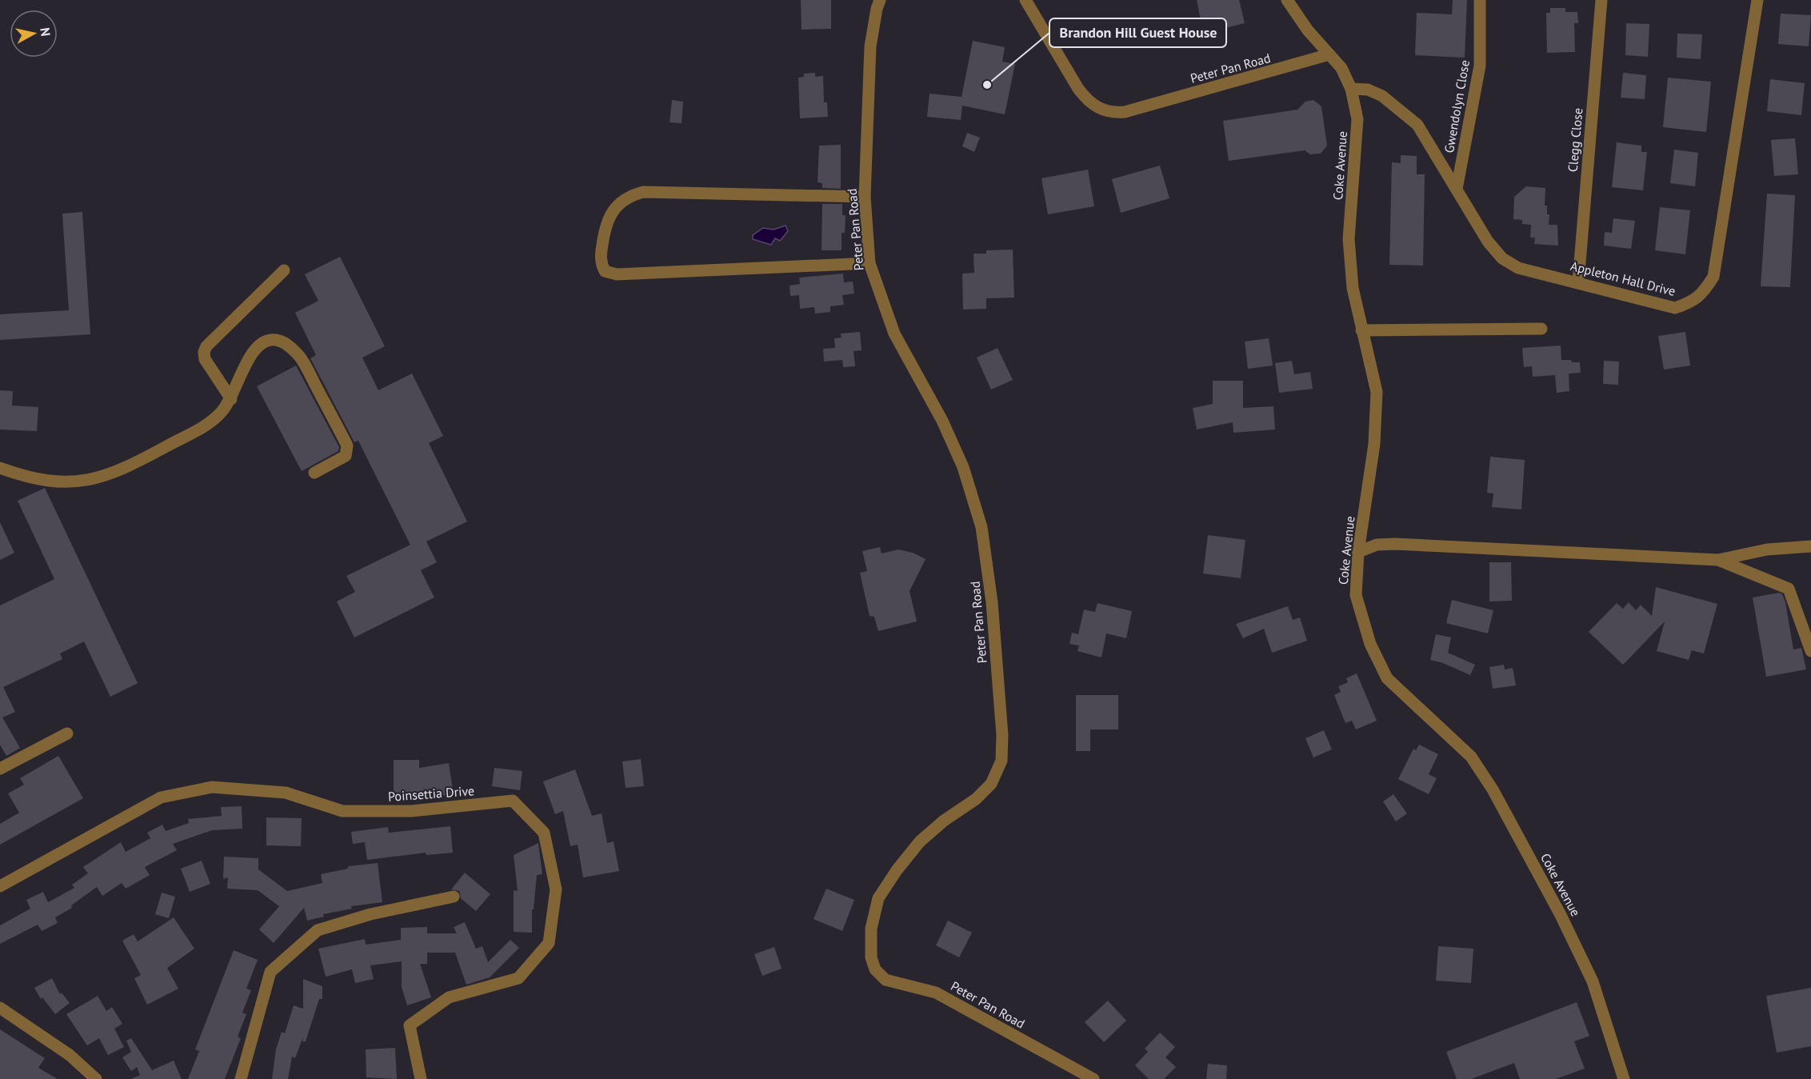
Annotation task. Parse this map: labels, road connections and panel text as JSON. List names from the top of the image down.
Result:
{
  "streets": {
    "street": [
      "Peter Pan Road",
      "Gwendolyn Close",
      "Clegg Close",
      "Coke Avenue",
      "Appleton Hall Drive",
      "Poinsettia Drive"
    ]
  },
  "crossings": [
    ["Peter Pan Road", "Coke Avenue"],
    ["Gwendolyn Close", "Appleton Hall Drive"],
    ["Clegg Close", "Appleton Hall Drive"],
    ["Coke Avenue", "Appleton Hall Drive"]
  ],
  "places": ["Brandon Hill Guest House"],
  "north": "right"
}
